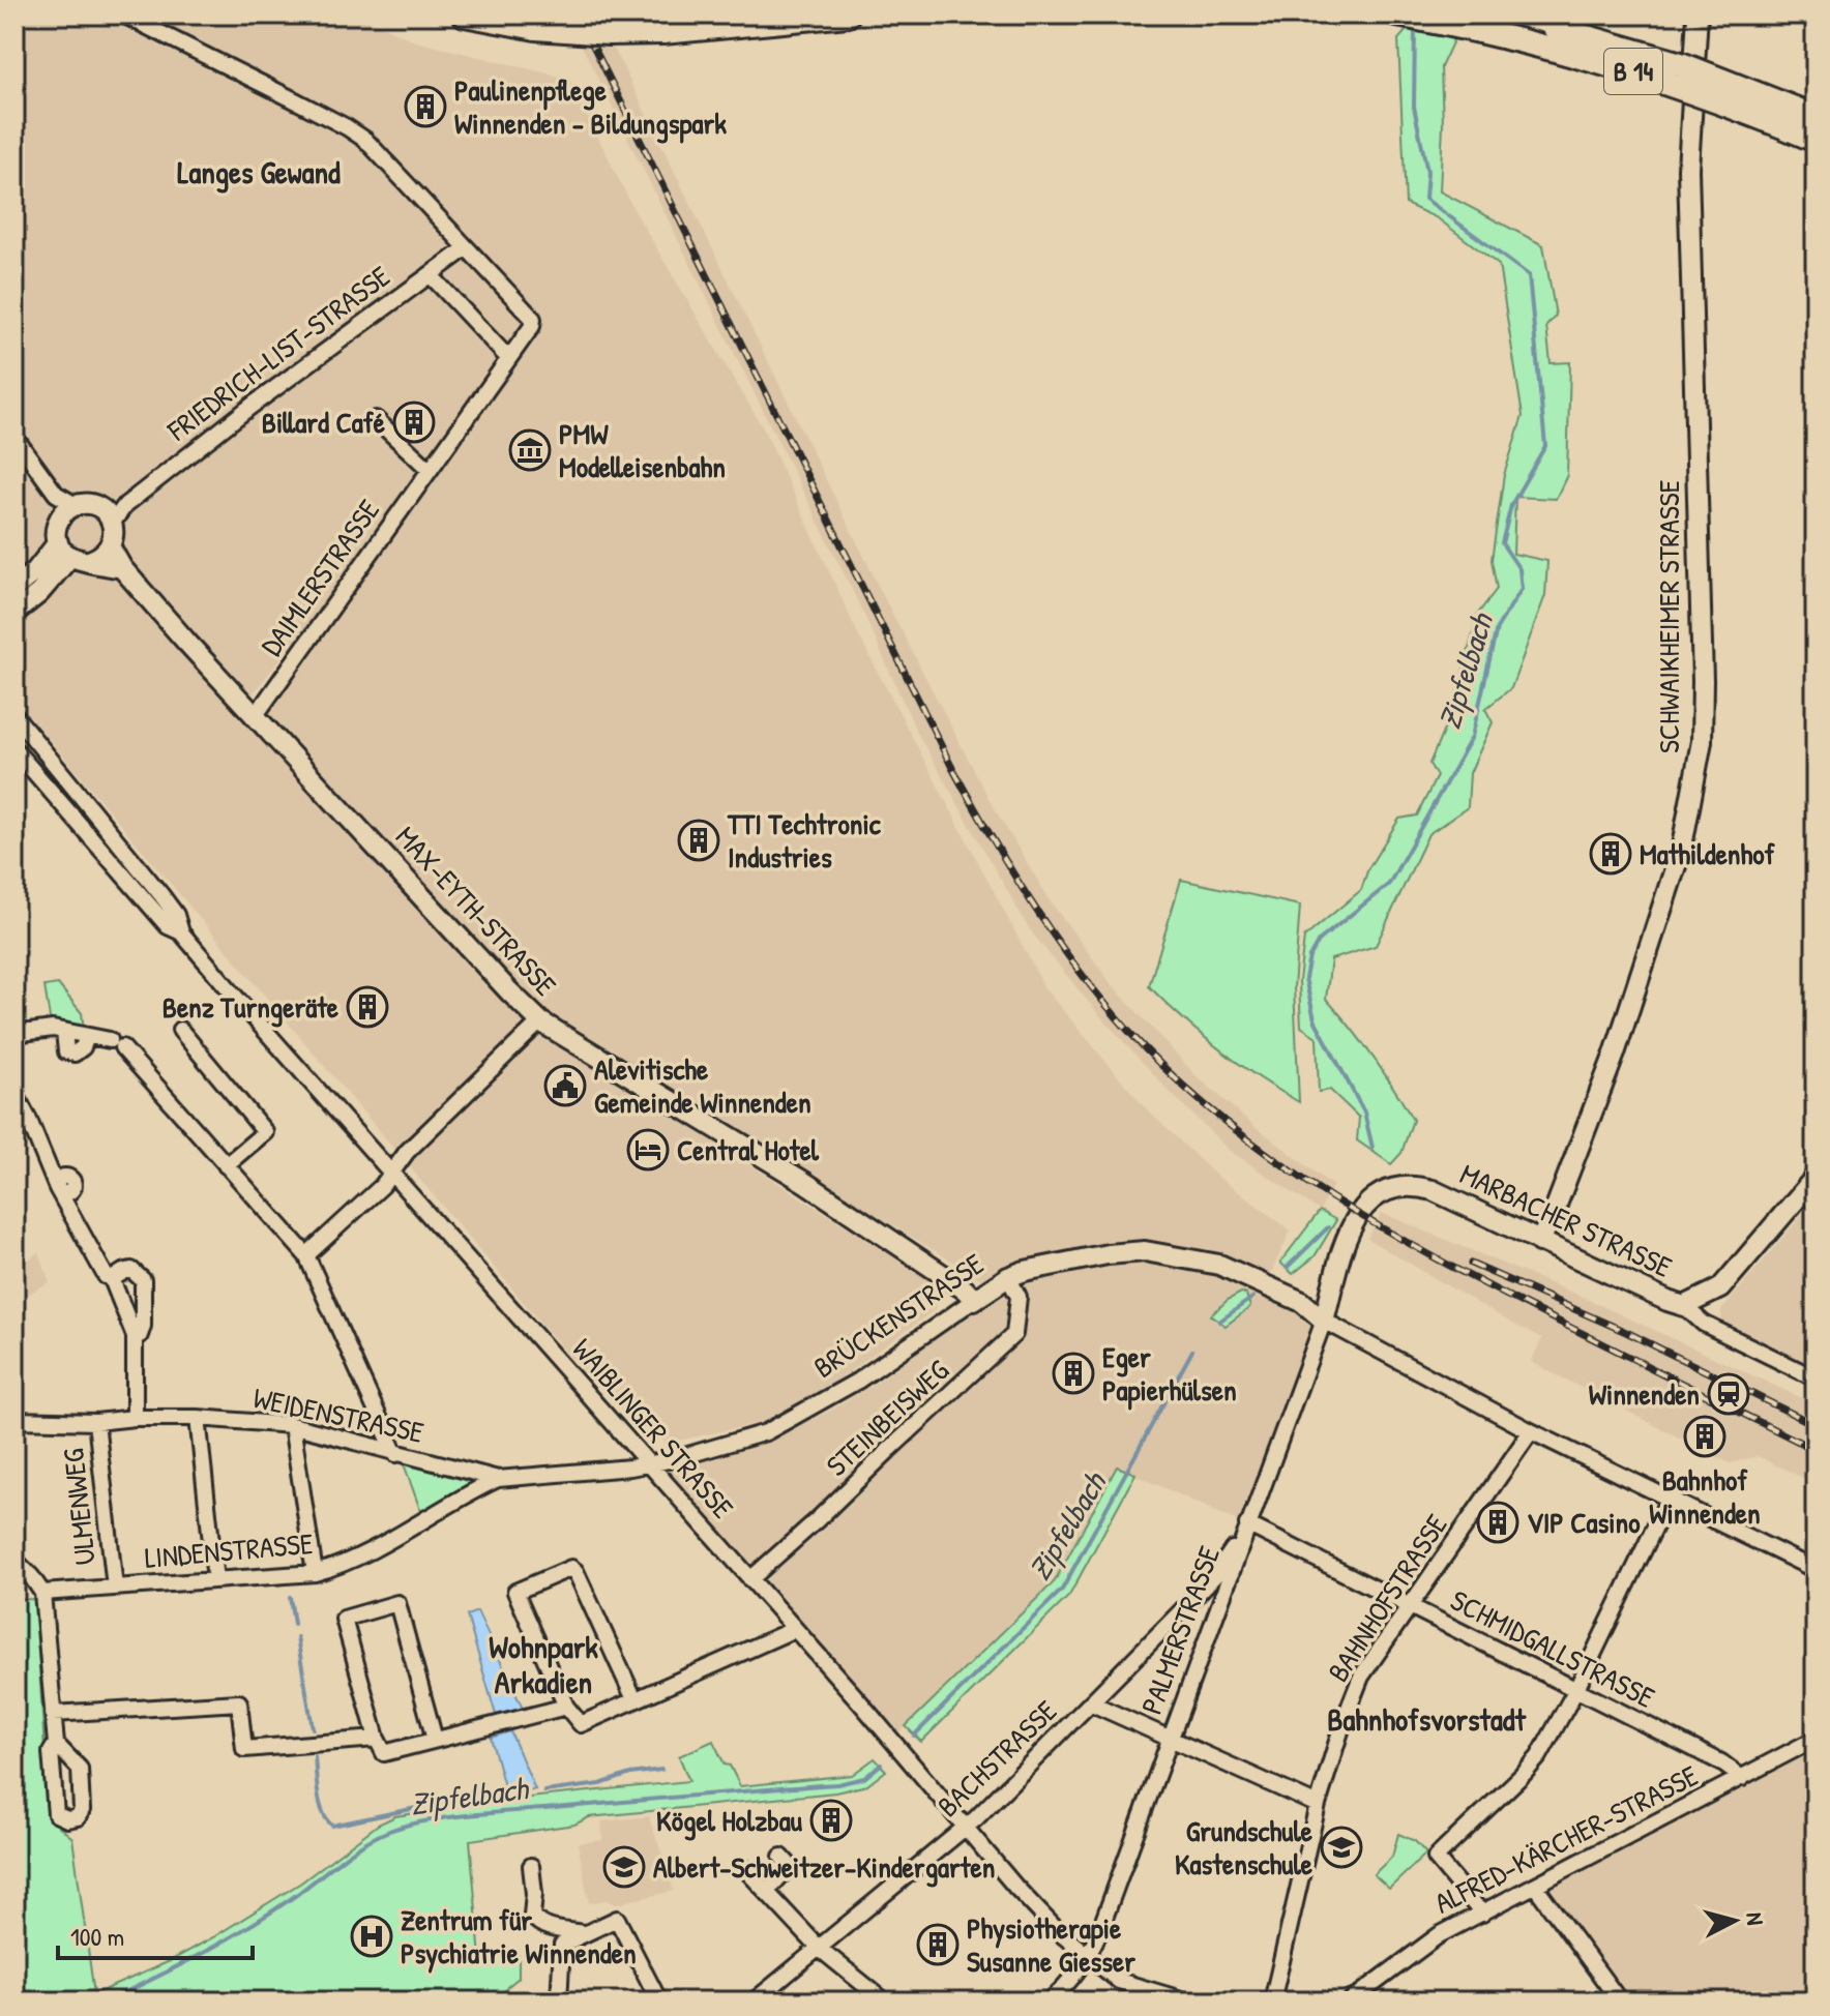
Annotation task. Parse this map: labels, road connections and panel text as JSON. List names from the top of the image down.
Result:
{
  "streets": {
    "highway": ["B 14"],
    "main road": [
      "SCHWAIKHEIMER STRASSE",
      "MAX-EYTH-STRASSE",
      "MARBACHER STRASSE",
      "BRÜCKENSTRASSE"
    ],
    "street": [
      "FRIEDRICH-LIST-STRASSE",
      "DAIMLERSTRASSE",
      "WEIDENSTRASSE",
      "STEINBEISWEG",
      "WAIBLINGER STRASSE",
      "ULMENWEG",
      "LINDENSTRASSE",
      "BAHNHOFSTRASSE",
      "PALMERSTRASSE",
      "SCHMIDGALLSTRASSE",
      "BACHSTRASSE",
      "ALFRED-KÄRCHER-STRASSE"
    ]
  },
  "crossings": [
    ["FRIEDRICH-LIST-STRASSE", "DAIMLERSTRASSE"],
    ["FRIEDRICH-LIST-STRASSE", "MAX-EYTH-STRASSE"],
    ["DAIMLERSTRASSE", "MAX-EYTH-STRASSE"],
    ["SCHWAIKHEIMER STRASSE", "MARBACHER STRASSE"],
    ["MAX-EYTH-STRASSE", "BRÜCKENSTRASSE"],
    ["MARBACHER STRASSE", "BRÜCKENSTRASSE"],
    ["MARBACHER STRASSE", "PALMERSTRASSE"],
    ["BRÜCKENSTRASSE", "WEIDENSTRASSE"],
    ["BRÜCKENSTRASSE", "STEINBEISWEG"],
    ["BRÜCKENSTRASSE", "WAIBLINGER STRASSE"],
    ["BRÜCKENSTRASSE", "PALMERSTRASSE"],
    ["WEIDENSTRASSE", "WAIBLINGER STRASSE"],
    ["WEIDENSTRASSE", "ULMENWEG"],
    ["WEIDENSTRASSE", "LINDENSTRASSE"],
    ["STEINBEISWEG", "WAIBLINGER STRASSE"],
    ["WAIBLINGER STRASSE", "PALMERSTRASSE"],
    ["WAIBLINGER STRASSE", "BACHSTRASSE"],
    ["ULMENWEG", "LINDENSTRASSE"],
    ["BAHNHOFSTRASSE", "SCHMIDGALLSTRASSE"],
    ["PALMERSTRASSE", "SCHMIDGALLSTRASSE"],
    ["PALMERSTRASSE", "BACHSTRASSE"],
    ["SCHMIDGALLSTRASSE", "BACHSTRASSE"],
    ["SCHMIDGALLSTRASSE", "ALFRED-KÄRCHER-STRASSE"]
  ],
  "districts": ["Langes Gewand", "Wohnpark Arkadien", "Bahnhofsvorstadt"],
  "water": ["Zipfelbach"],
  "places": {
    "building": [
      "Paulinenpflege Winnenden - Bildungspark",
      "Billard Café",
      "TTI Techtronic Industries",
      "Mathildenhof",
      "Benz Turngeräte",
      "Eger Papierhülsen",
      "Bahnhof Winnenden",
      "VIP Casino",
      "Kögel Holzbau",
      "Physiotherapie Susanne Giesser"
    ],
    "museum": ["PMW Modelleisenbahn"],
    "public building": ["Alevitische Gemeinde Winnenden"],
    "hotel": ["Central Hotel"],
    "station": ["Winnenden"],
    "school or university": ["Grundschule Kastenschule", "Albert-Schweitzer-Kindergarten"],
    "hospital": ["Zentrum für Psychiatrie Winnenden"]
  },
  "scale_bar": "100 m",
  "north": "right"
}
